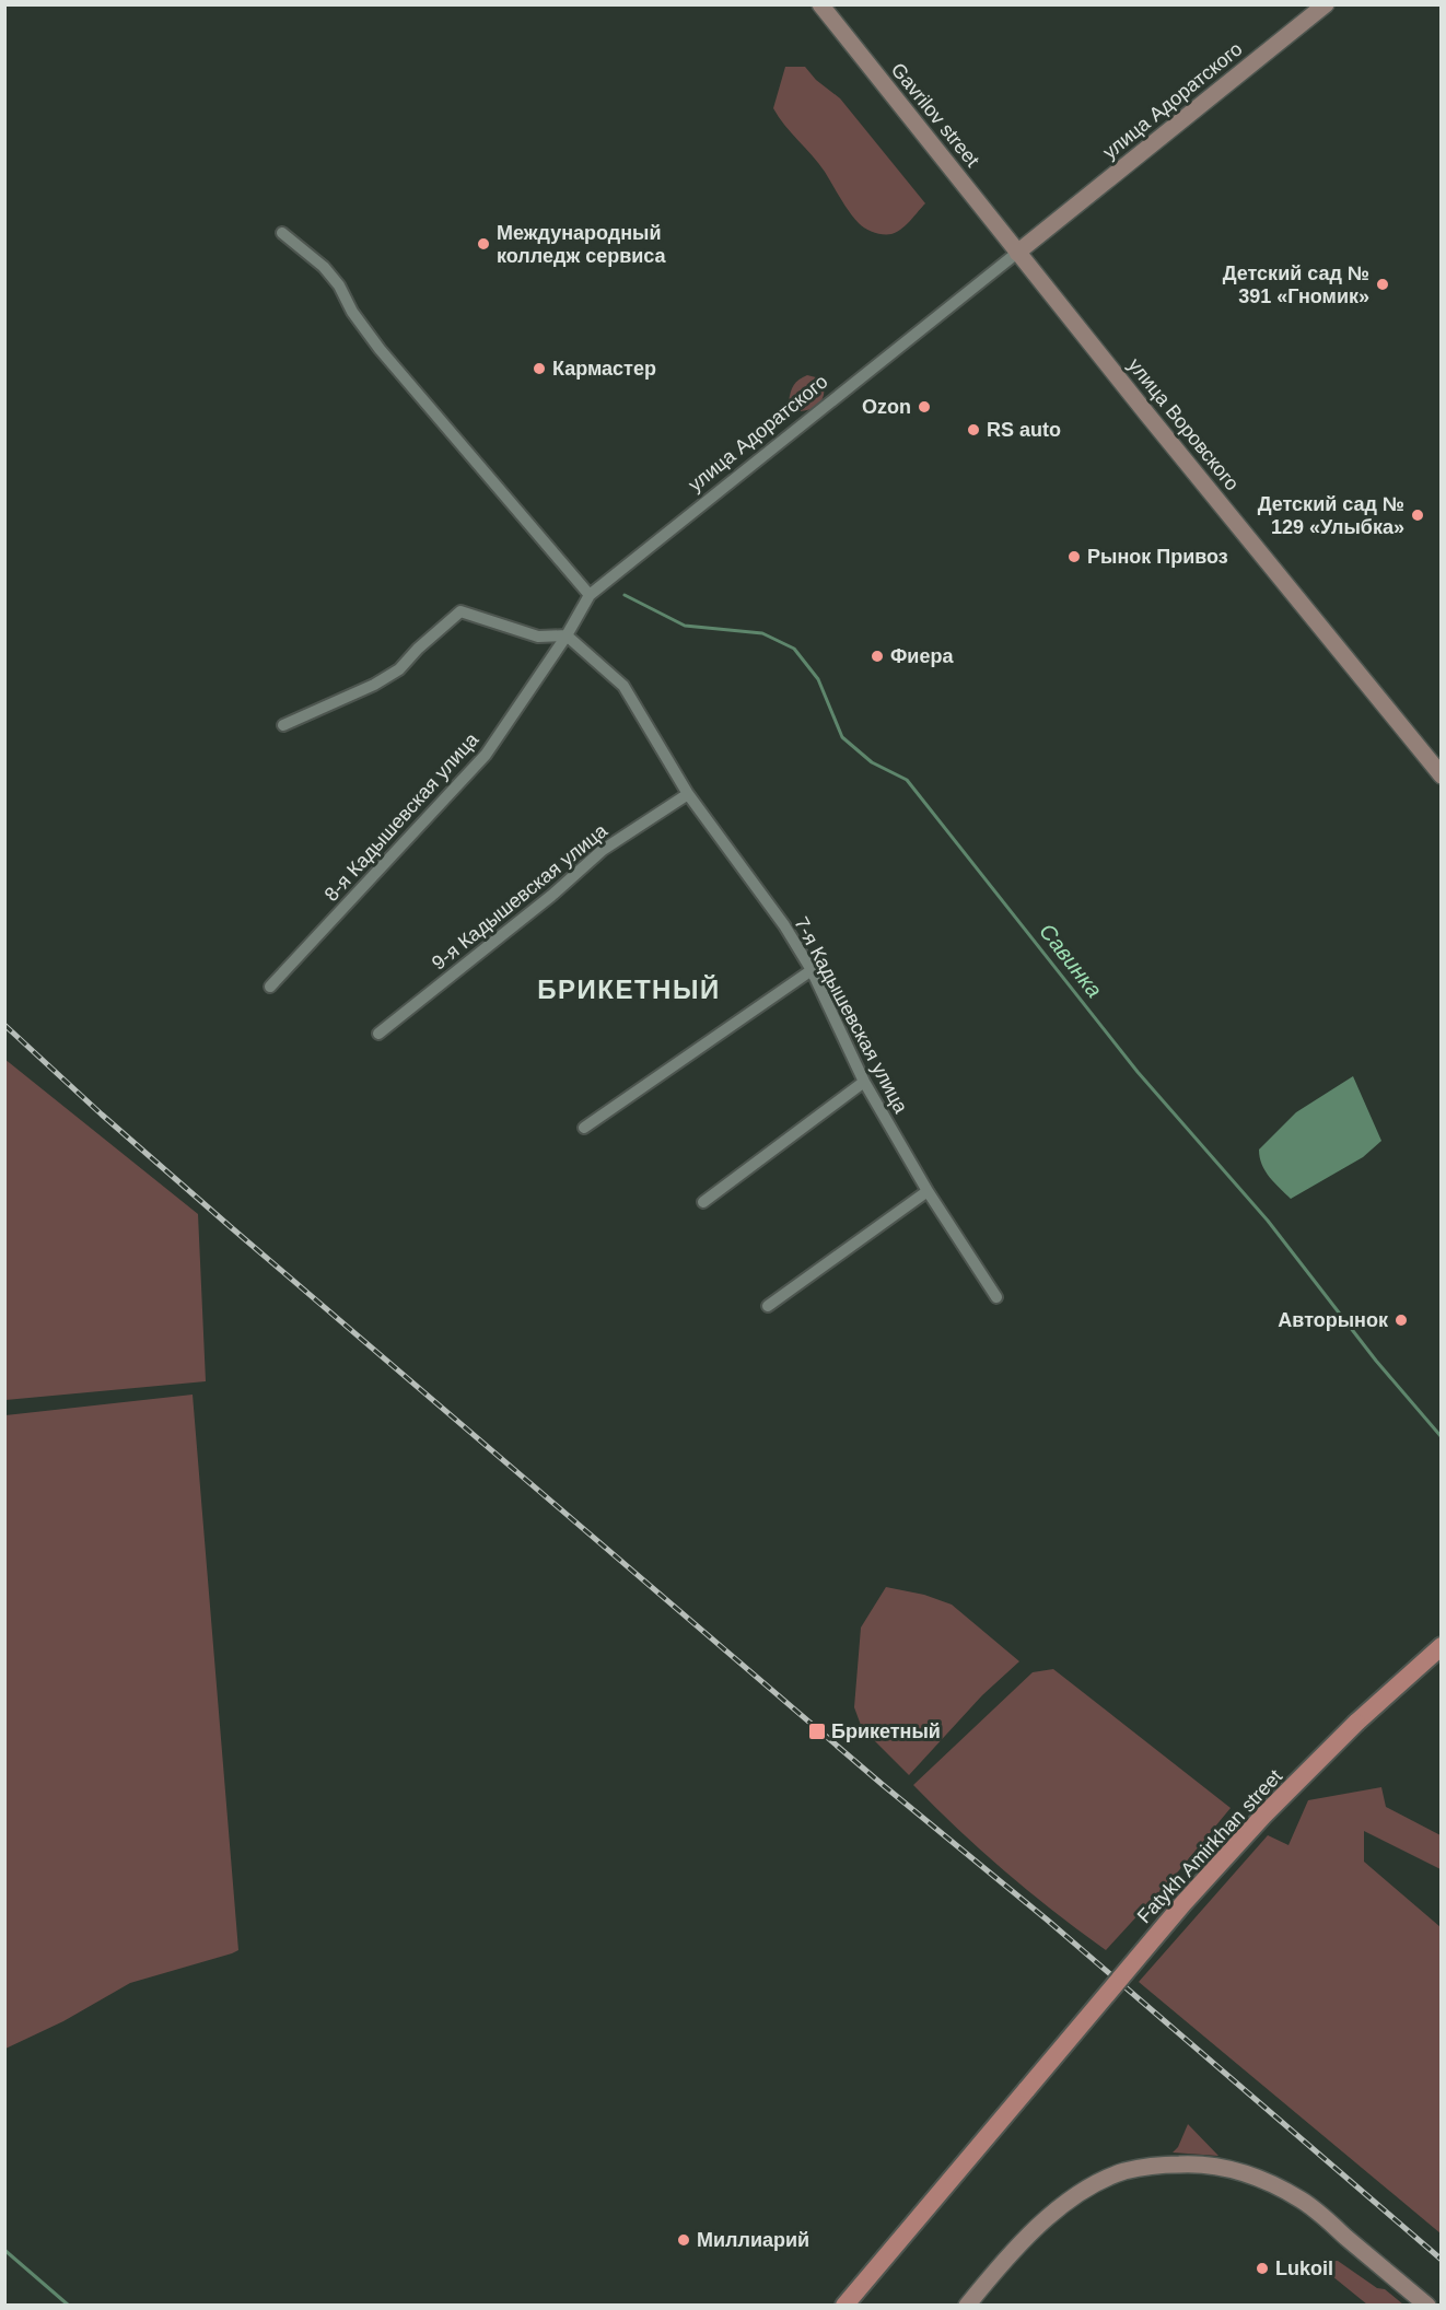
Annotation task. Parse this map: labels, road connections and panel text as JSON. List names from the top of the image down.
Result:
{
  "streets": {
    "main road": ["Fatykh Amirkhan street"],
    "street": [
      "улица Адоратского",
      "Gavrilov street",
      "улица Воровского",
      "8-я Кадышевская улица",
      "9-я Кадышевская улица",
      "7-я Кадышевская улица"
    ]
  },
  "crossings": [
    ["улица Адоратского", "Gavrilov street"],
    ["улица Адоратского", "улица Воровского"],
    ["улица Адоратского", "8-я Кадышевская улица"],
    ["Gavrilov street", "улица Воровского"],
    ["8-я Кадышевская улица", "7-я Кадышевская улица"],
    ["9-я Кадышевская улица", "7-я Кадышевская улица"]
  ],
  "districts": ["БРИКЕТНЫЙ"],
  "water": ["Савинка"],
  "places": {
    "other": [
      "Международный колледж сервиса",
      "Детский сад № 391 «Гномик»",
      "Кармастер",
      "Ozon",
      "RS auto",
      "Детский сад № 129 «Улыбка»",
      "Рынок Привоз",
      "Фиера",
      "Авторынок",
      "Миллиарий",
      "Lukoil"
    ],
    "transit": ["Брикетный"]
  }
}
